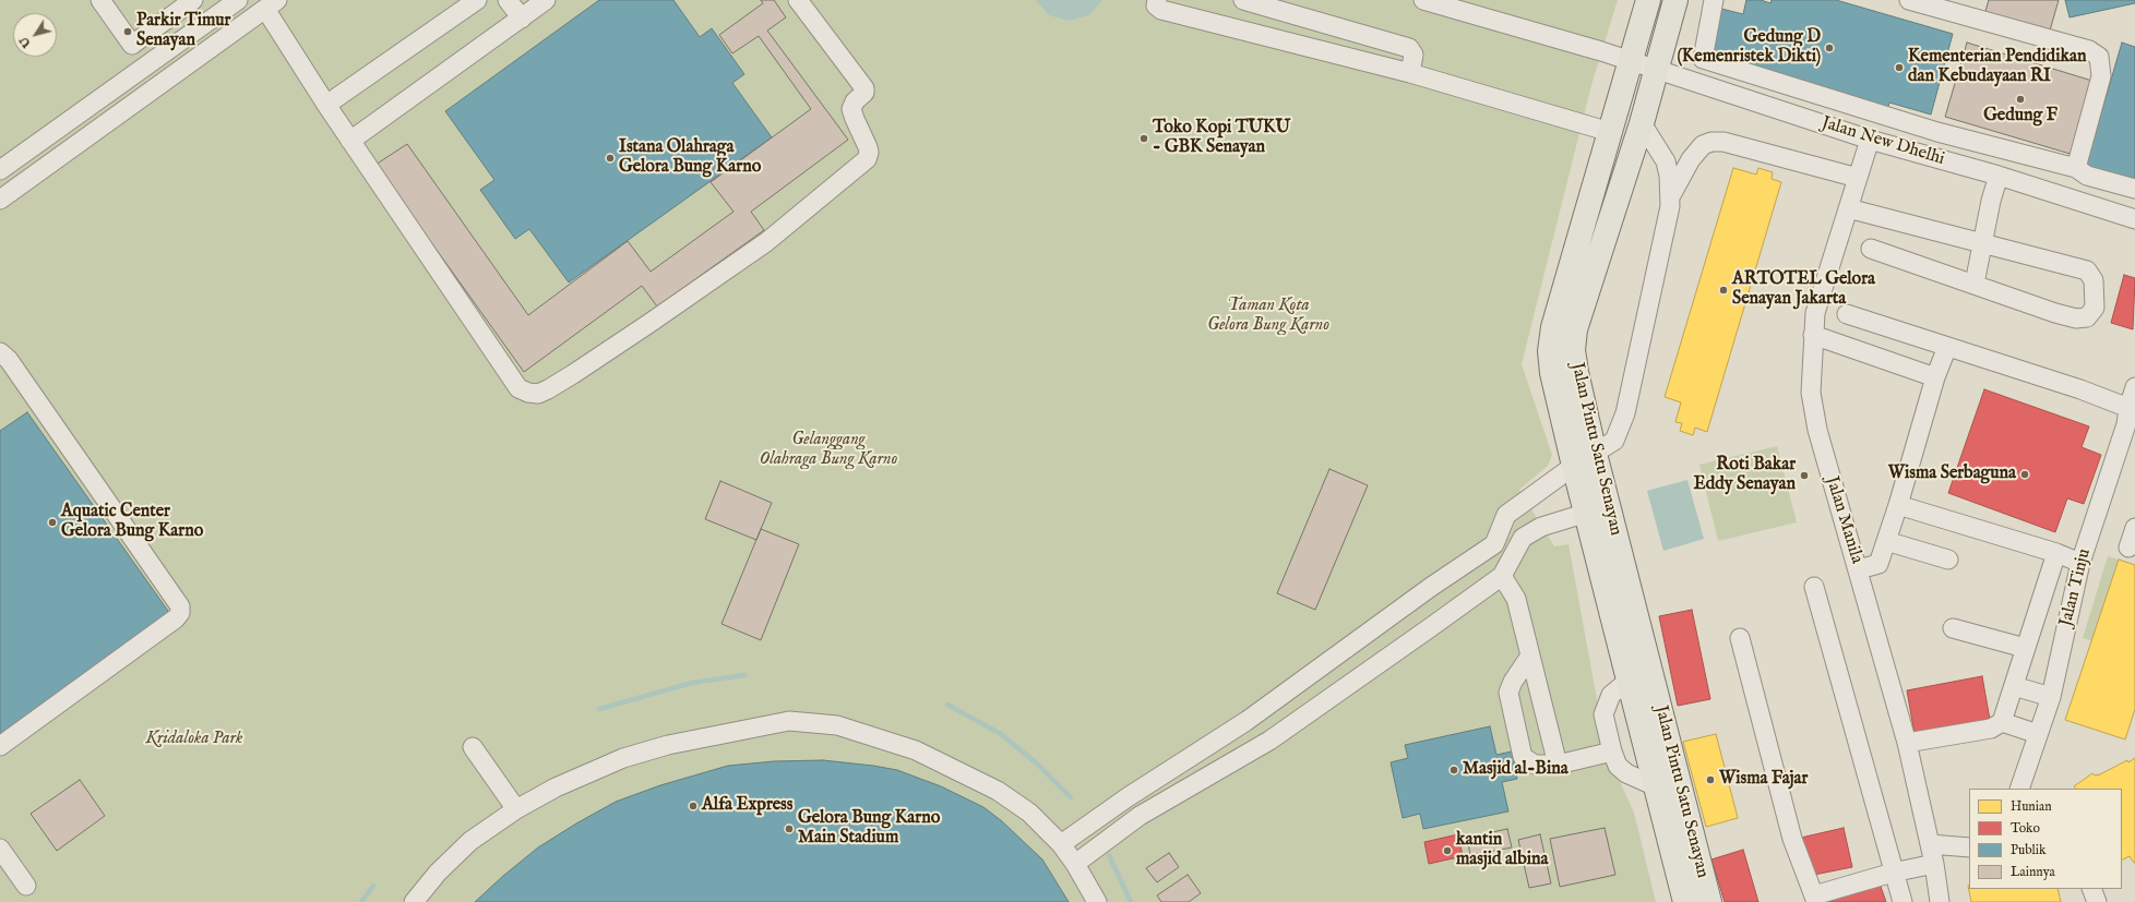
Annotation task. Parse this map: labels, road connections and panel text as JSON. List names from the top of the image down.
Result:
{
  "streets": {
    "main road": ["Jalan Pintu Satu Senayan"],
    "street": ["Jalan New Dhelhi", "Jalan Manila", "Jalan Tinju"]
  },
  "crossings": [
    ["Jalan New Dhelhi", "Jalan Pintu Satu Senayan"],
    ["Jalan New Dhelhi", "Jalan Manila"]
  ],
  "parks": ["Taman Kota Gelora Bung Karno", "Gelanggang Olahraga Bung Karno", "Kridaloka Park"],
  "places": [
    "Parkir Timur Senayan",
    "Gedung D (Kemenristek Dikti)",
    "Kementerian Pendidikan dan Kebudayaan RI",
    "Gedung F",
    "Toko Kopi TUKU - GBK Senayan",
    "Istana Olahraga Gelora Bung Karno",
    "ARTOTEL Gelora Senayan Jakarta",
    "Wisma Serbaguna",
    "Roti Bakar Eddy Senayan",
    "Aquatic Center Gelora Bung Karno",
    "Masjid al-Bina",
    "Wisma Fajar",
    "Alfa Express",
    "Gelora Bung Karno Main Stadium",
    "kantin masjid albina"
  ],
  "legend": [
    "Hunian",
    "Toko",
    "Publik",
    "Lainnya"
  ],
  "north": "bottom left"
}
